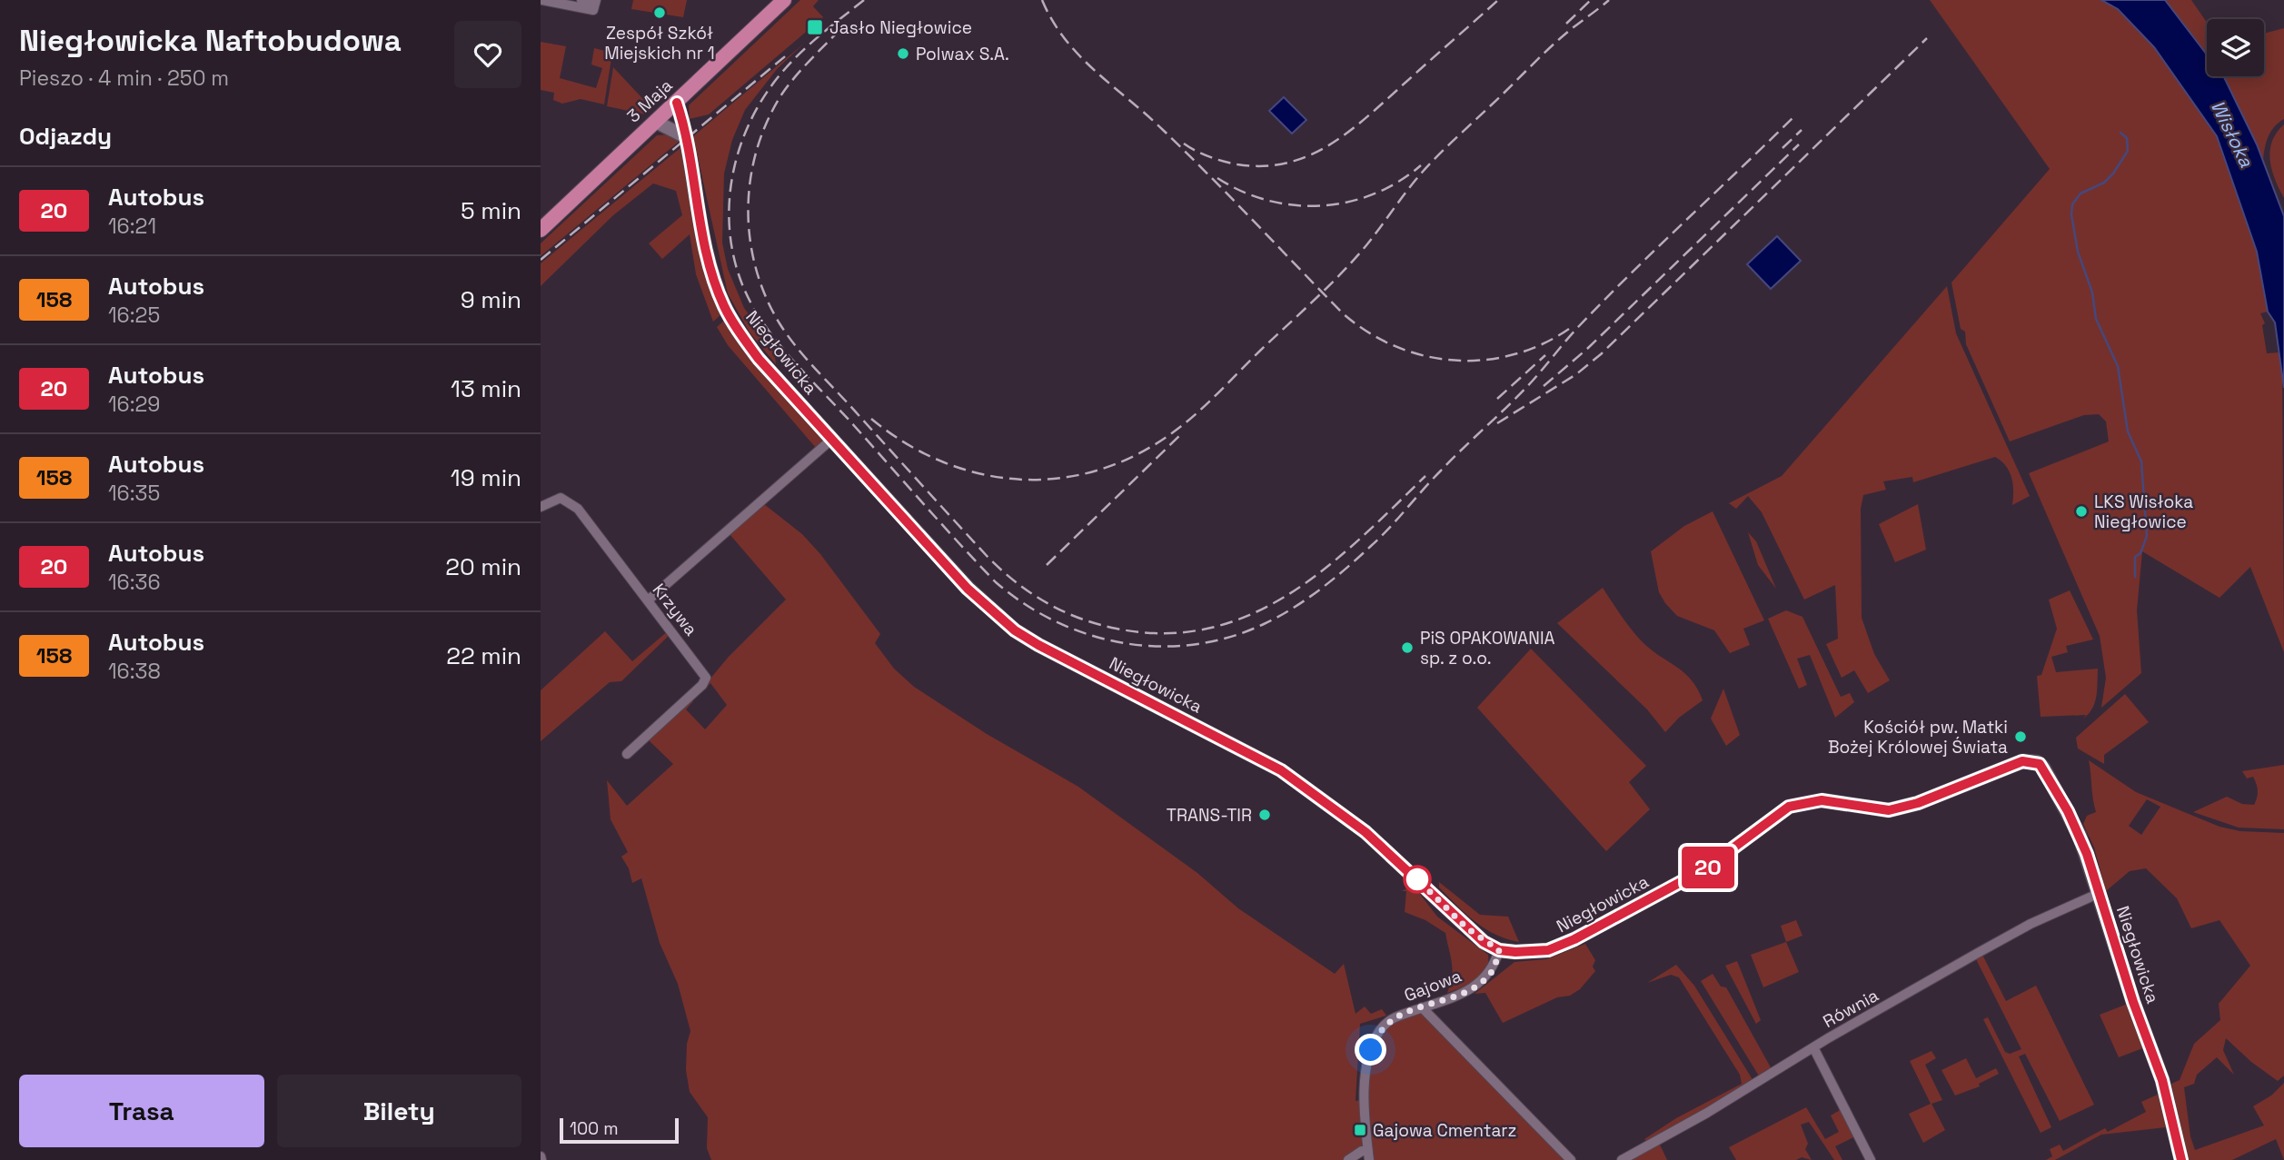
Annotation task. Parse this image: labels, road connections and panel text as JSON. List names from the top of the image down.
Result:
{
  "streets": {
    "main road": ["3 Maja"],
    "street": [
      "Niegłowicka",
      "Krzywa",
      "Gajowa",
      "Równia"
    ]
  },
  "crossings": [
    ["3 Maja", "Niegłowicka"],
    ["Niegłowicka", "Gajowa"],
    ["Niegłowicka", "Równia"]
  ],
  "water": ["Wisłoka"],
  "places": {
    "other": [
      "Zespół Szkół Miejskich nr 1",
      "Polwax S.A.",
      "LKS Wisłoka Niegłowice",
      "PiS OPAKOWANIA sp. z o.o.",
      "Kościół pw. Matki Bożej Królowej Świata",
      "TRANS-TIR"
    ],
    "transit": ["Jasło Niegłowice", "Gajowa Cmentarz"]
  },
  "lines": ["bus line 20"],
  "scale_bar": "100 m",
  "page": {
    "heading": [
      ["Niegłowicka Naftobudowa", "Pieszo · 4 min · 250 m"],
      "Odjazdy"
    ],
    "on_map": "20",
    "list": [
      {
        "mark": "20",
        "name": "Autobus",
        "note": "16:21",
        "value": "5 min"
      },
      {
        "mark": "158",
        "name": "Autobus",
        "note": "16:25",
        "value": "9 min"
      },
      {
        "mark": "20",
        "name": "Autobus",
        "note": "16:29",
        "value": "13 min"
      },
      {
        "mark": "158",
        "name": "Autobus",
        "note": "16:35",
        "value": "19 min"
      },
      {
        "mark": "20",
        "name": "Autobus",
        "note": "16:36",
        "value": "20 min"
      },
      {
        "mark": "158",
        "name": "Autobus",
        "note": "16:38",
        "value": "22 min"
      }
    ],
    "buttons": ["Trasa", "Bilety"],
    "scale": "100 m"
  }
}
